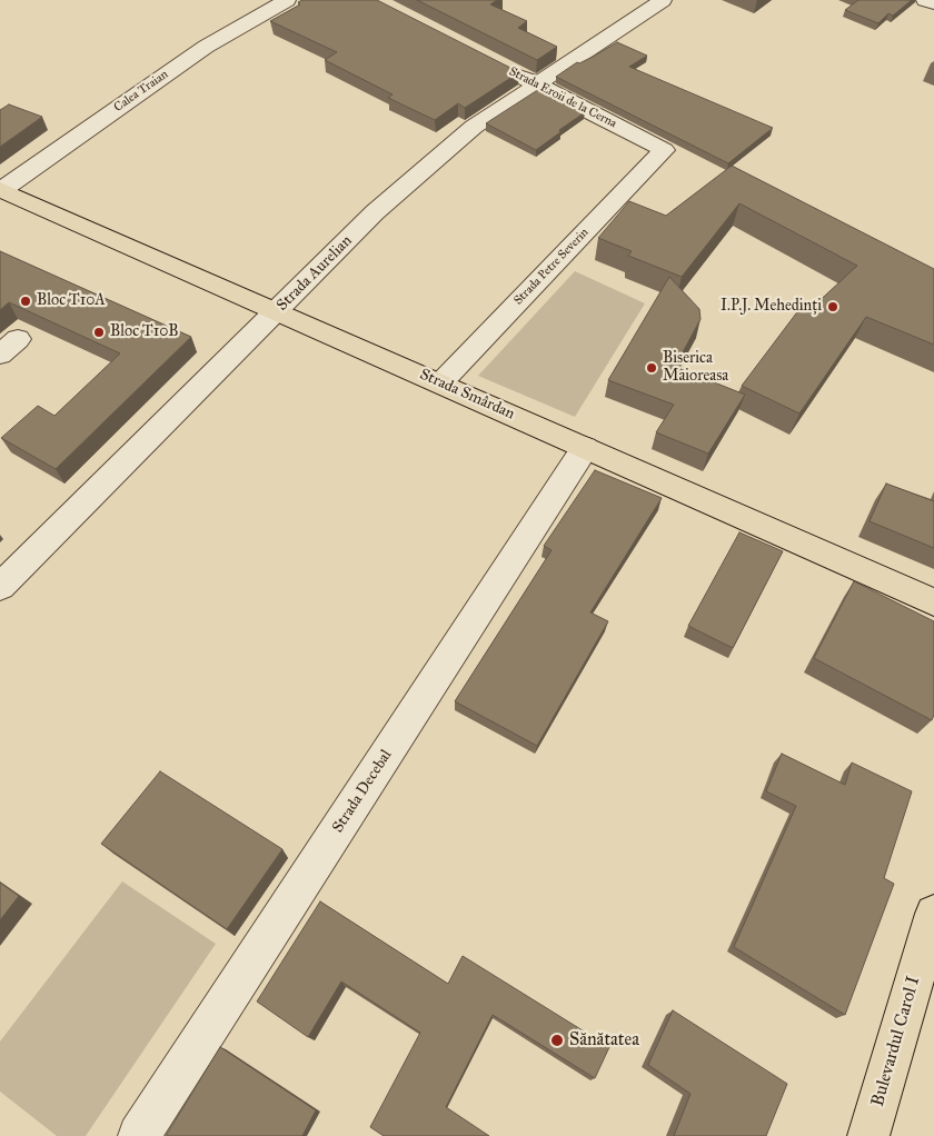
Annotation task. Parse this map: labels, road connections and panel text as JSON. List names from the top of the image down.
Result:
{
  "streets": {
    "main road": ["Strada Smârdan", "Bulevardul Carol I"],
    "street": [
      "Calea Traian",
      "Strada Eroii de la Cerna",
      "Strada Petre Severin",
      "Strada Aurelian",
      "Strada Decebal"
    ]
  },
  "crossings": [
    ["Calea Traian", "Strada Smârdan"],
    ["Strada Eroii de la Cerna", "Strada Petre Severin"],
    ["Strada Eroii de la Cerna", "Strada Aurelian"],
    ["Strada Petre Severin", "Strada Smârdan"],
    ["Strada Aurelian", "Strada Smârdan"],
    ["Strada Smârdan", "Strada Decebal"]
  ],
  "places": [
    "Bloc T10A",
    "I.P.J. Mehedinți",
    "Bloc T10B",
    "Biserica Maioreasa",
    "Sănătatea"
  ]
}
